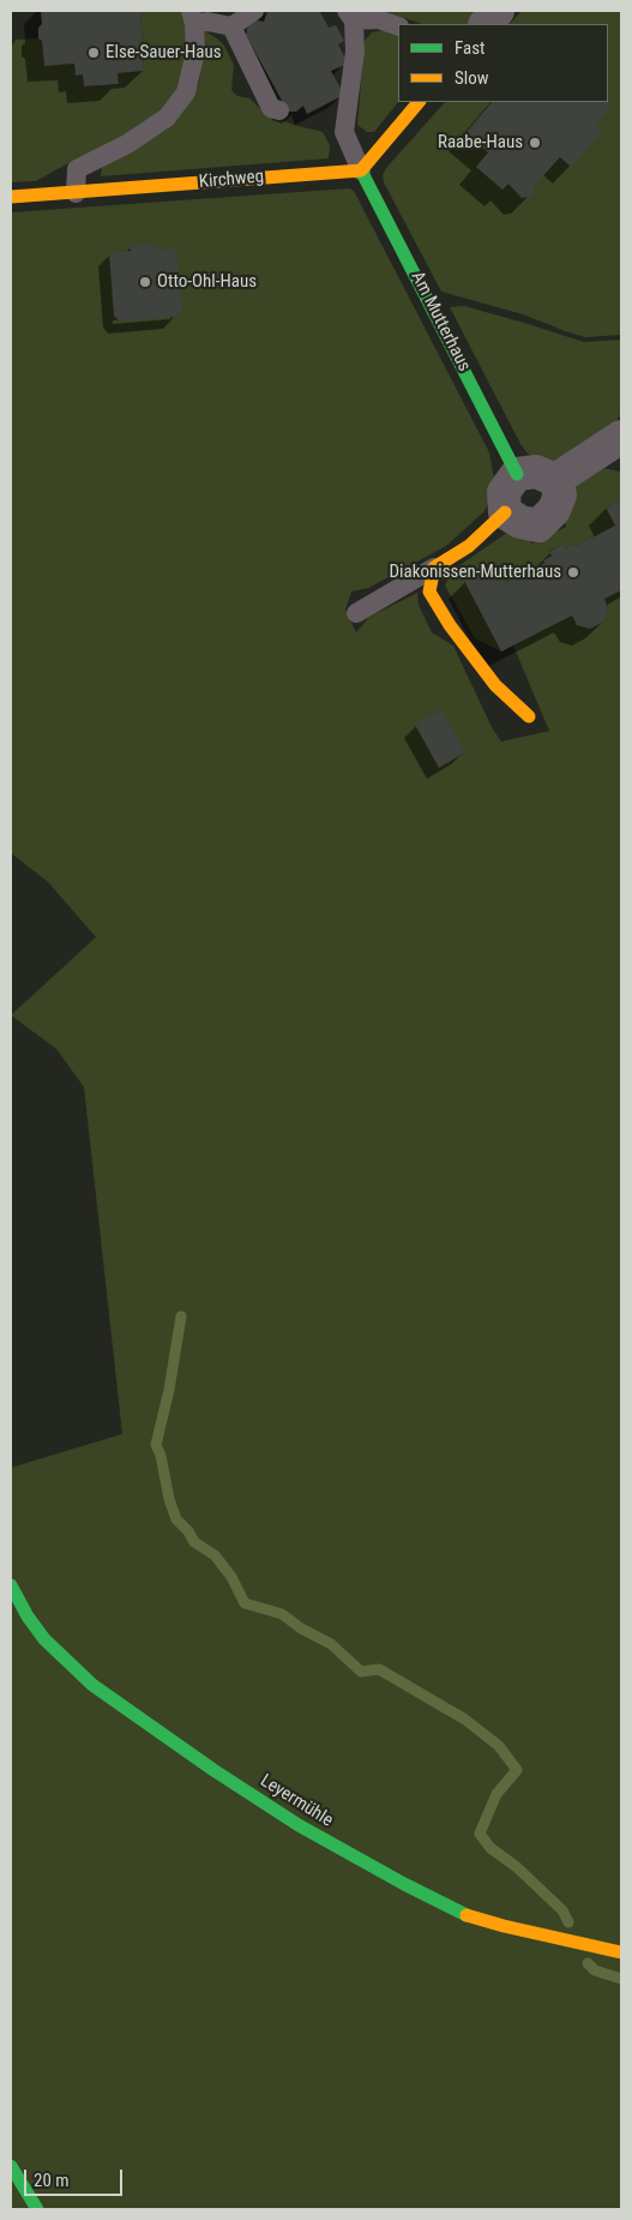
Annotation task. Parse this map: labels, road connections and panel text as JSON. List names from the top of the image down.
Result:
{
  "streets": {
    "street": ["Kirchweg", "Am Mutterhaus", "Leyermühle"]
  },
  "crossings": [
    ["Kirchweg", "Am Mutterhaus"]
  ],
  "places": [
    "Else-Sauer-Haus",
    "Raabe-Haus",
    "Otto-Ohl-Haus",
    "Diakonissen-Mutterhaus"
  ],
  "legend": ["Fast", "Slow"],
  "scale_bar": "20 m"
}
